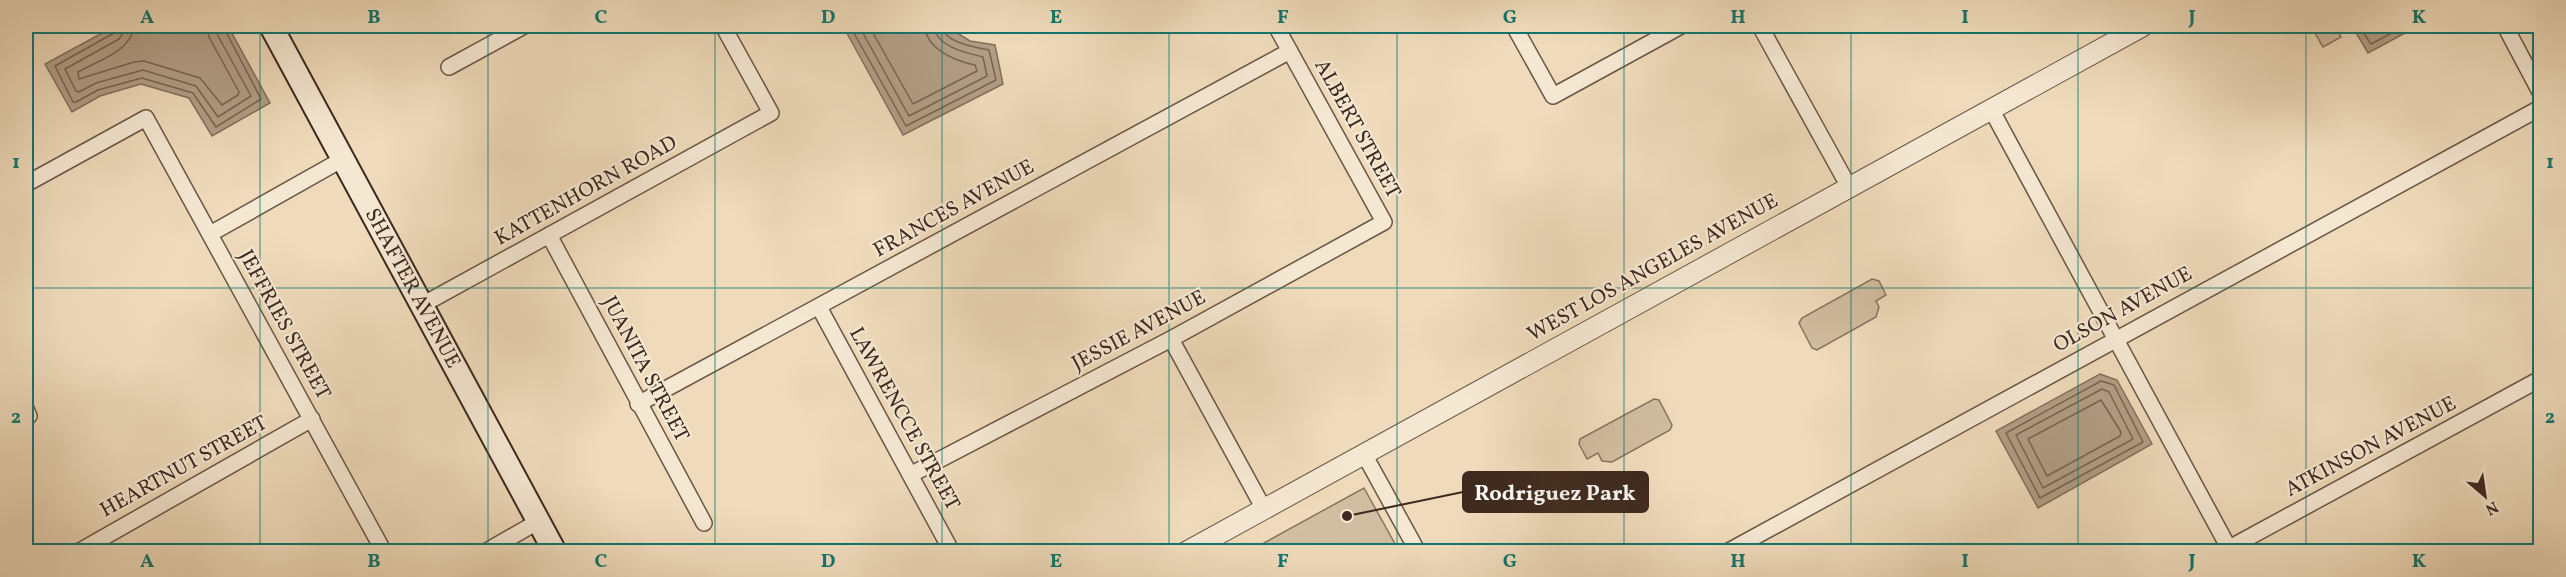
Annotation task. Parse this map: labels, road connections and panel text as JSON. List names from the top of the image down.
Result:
{
  "streets": {
    "main road": ["SHAFTER AVENUE"],
    "street": [
      "ALBERT STREET",
      "KATTENHORN ROAD",
      "FRANCES AVENUE",
      "WEST LOS ANGELES AVENUE",
      "OLSON AVENUE",
      "JEFFRIES STREET",
      "JESSIE AVENUE",
      "JUANITA STREET",
      "LAWRENCCE STREET",
      "ATKINSON AVENUE",
      "HEARTNUT STREET"
    ]
  },
  "crossings": [
    ["ALBERT STREET", "FRANCES AVENUE"],
    ["ALBERT STREET", "JESSIE AVENUE"],
    ["KATTENHORN ROAD", "SHAFTER AVENUE"],
    ["KATTENHORN ROAD", "JUANITA STREET"],
    ["FRANCES AVENUE", "JUANITA STREET"],
    ["FRANCES AVENUE", "LAWRENCCE STREET"],
    ["JEFFRIES STREET", "HEARTNUT STREET"],
    ["JESSIE AVENUE", "LAWRENCCE STREET"]
  ],
  "places": ["Rodriguez Park"],
  "north": "bottom right",
  "grid": {
    "columns": [
      "A",
      "B",
      "C",
      "D",
      "E",
      "F",
      "G",
      "H",
      "I",
      "J",
      "K"
    ],
    "rows": ["1", "2"]
  }
}
